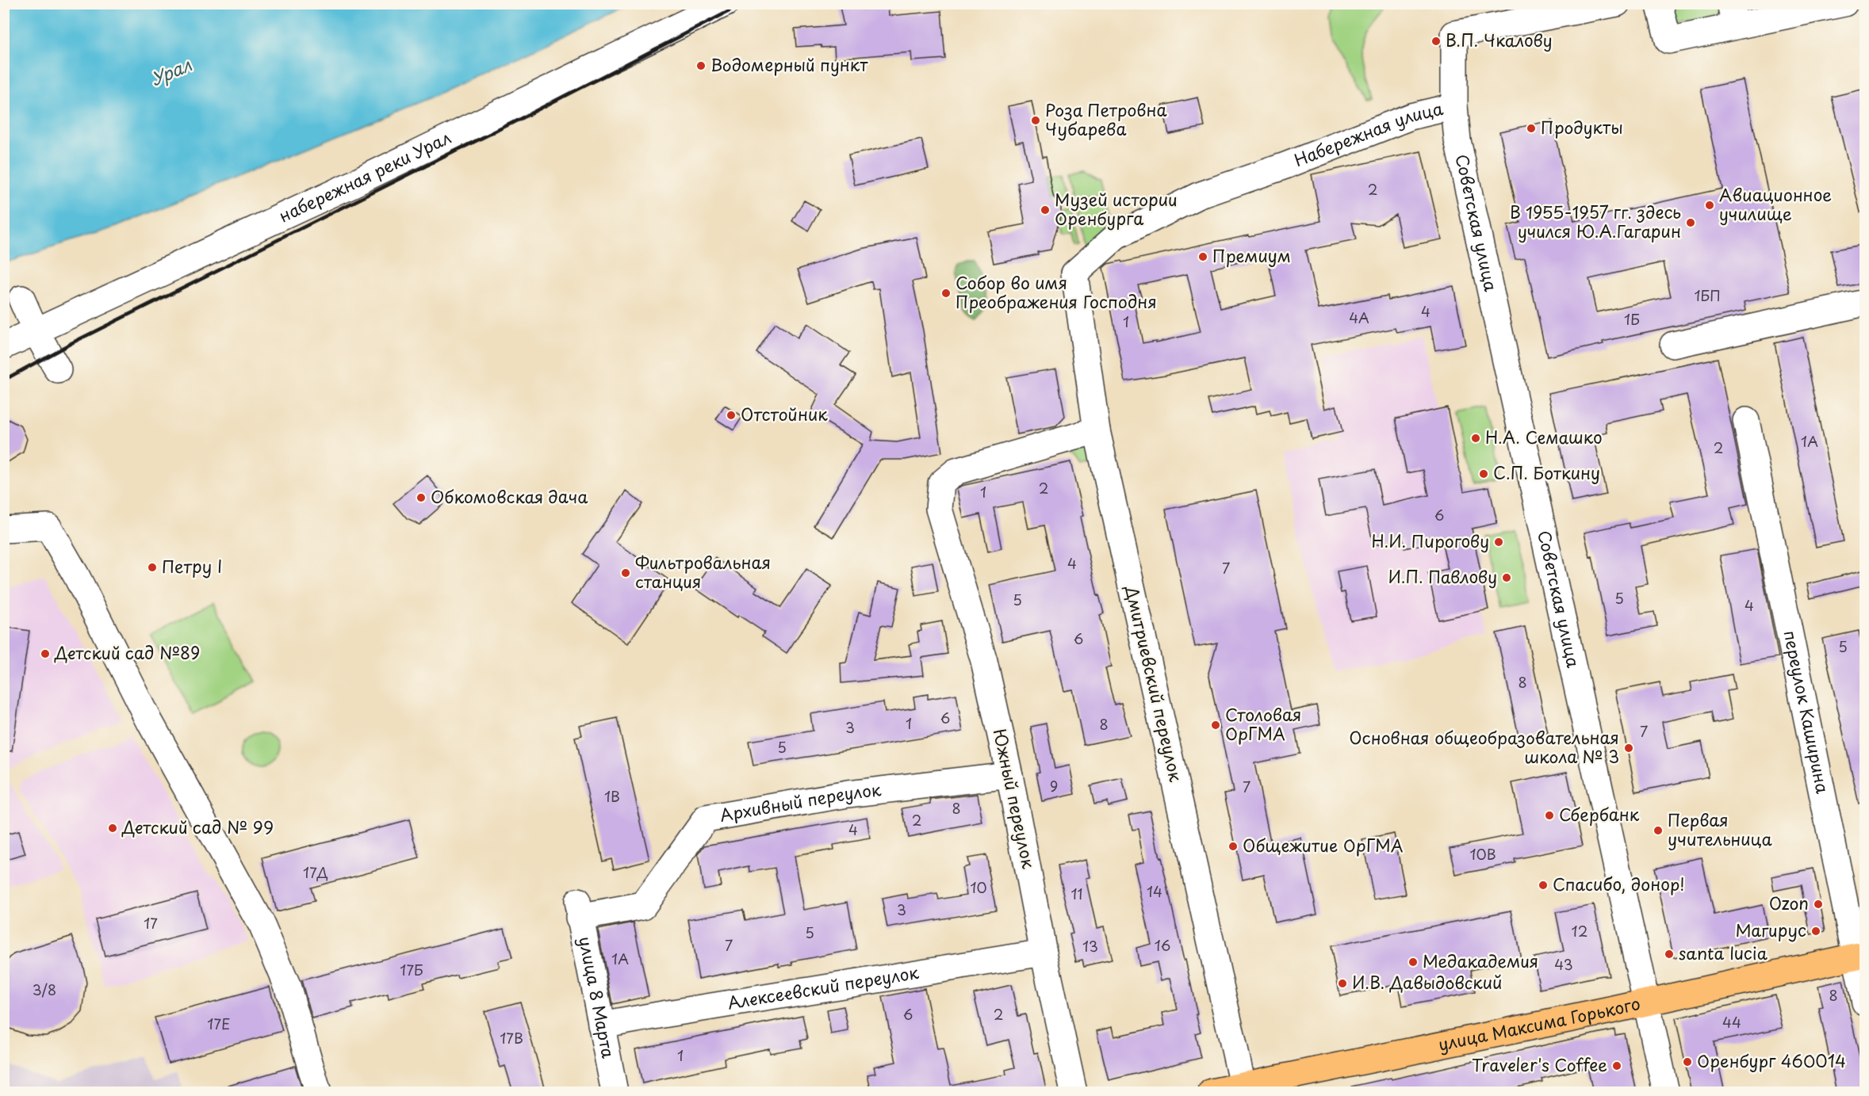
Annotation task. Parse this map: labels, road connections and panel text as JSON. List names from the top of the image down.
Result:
{
  "streets": {
    "main road": ["улица Максима Горького"],
    "street": [
      "Набережная улица",
      "набережная реки Урал",
      "Советская улица",
      "Дмитриевский переулок",
      "переулок Каширина",
      "Южный переулок",
      "Архивный переулок",
      "Алексеевский переулок",
      "улица 8 Марта"
    ]
  },
  "crossings": [
    ["Набережная улица", "Советская улица"],
    ["Набережная улица", "Дмитриевский переулок"],
    ["Советская улица", "улица Максима Горького"],
    ["Дмитриевский переулок", "Южный переулок"],
    ["Дмитриевский переулок", "улица Максима Горького"],
    ["переулок Каширина", "улица Максима Горького"],
    ["Южный переулок", "Архивный переулок"],
    ["Южный переулок", "Алексеевский переулок"],
    ["Архивный переулок", "улица 8 Марта"],
    ["Алексеевский переулок", "улица 8 Марта"]
  ],
  "water": ["Урал"],
  "places": [
    "В.П. Чкалову",
    "Водомерный пункт",
    "Роза Петровна Чубарева",
    "Продукты",
    "Авиационное училище",
    "Музей истории Оренбурга",
    "В 1955-1957 гг. здесь учился Ю.А.Гагарин",
    "Премиум",
    "Собор во имя Преображения Господня",
    "Отстойник",
    "Н.А. Семашко",
    "С.П. Боткину",
    "Обкомовская дача",
    "Н.И. Пирогову",
    "Петру I",
    "Фильтровальная станция",
    "И.П. Павлову",
    "Детский сад №89",
    "Столовая ОрГМА",
    "Основная общеобразовательная школа № 3",
    "Сбербанк",
    "Детский сад № 99",
    "Первая учительница",
    "Общежитие ОрГМА",
    "Спасибо, донор!",
    "Ozon",
    "Магирус",
    "santa lucia",
    "Медакадемия",
    "И.В. Давыдовский",
    "Оренбург 460014",
    "Traveler's Coffee"
  ],
  "house_numbers": [
    "2",
    "1БП",
    "4",
    "4А",
    "1Б",
    "1",
    "1А",
    "2",
    "2",
    "1",
    "6",
    "4",
    "7",
    "5",
    "5",
    "4",
    "6",
    "5",
    "8",
    "6",
    "1",
    "8",
    "3",
    "7",
    "5",
    "9",
    "7",
    "1В",
    "8",
    "2",
    "4",
    "10В",
    "17Д",
    "10",
    "14",
    "11",
    "3",
    "17",
    "12",
    "5",
    "7",
    "16",
    "13",
    "1А",
    "43",
    "17Б",
    "3/8",
    "8",
    "6",
    "2",
    "44",
    "17E",
    "17В",
    "1"
  ]
}
